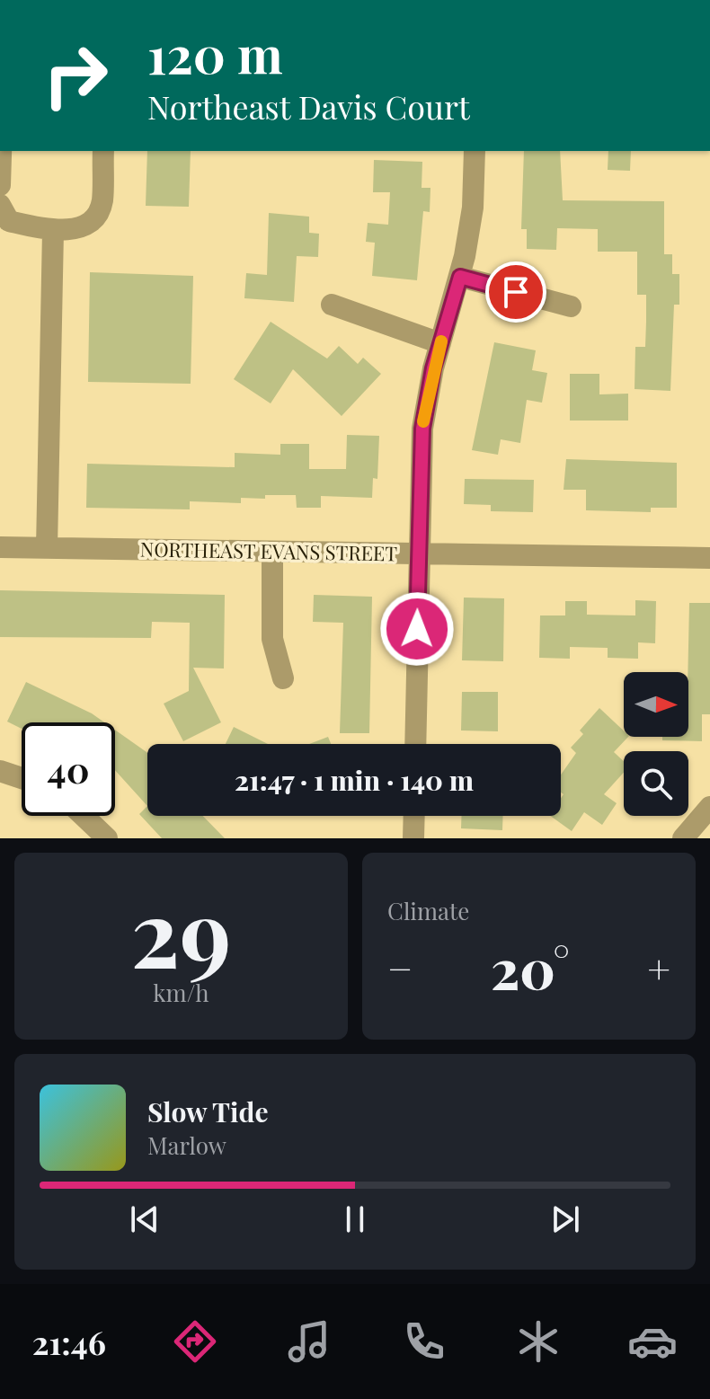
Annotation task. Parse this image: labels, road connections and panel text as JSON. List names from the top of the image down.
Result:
{
  "streets": {
    "street": ["NORTHEAST EVANS STREET"]
  },
  "north": "right",
  "page": {
    "turn": ["120 m", "Northeast Davis Court"],
    "limit": "40",
    "trip": "21:47 · 1 min · 140 m",
    "tile": [
      ["29", "km/h"],
      "Climate"
    ],
    "heat": ["−", "20°", "+"],
    "song": ["Slow Tide", "Marlow"],
    "tabs": "21:46"
  }
}
